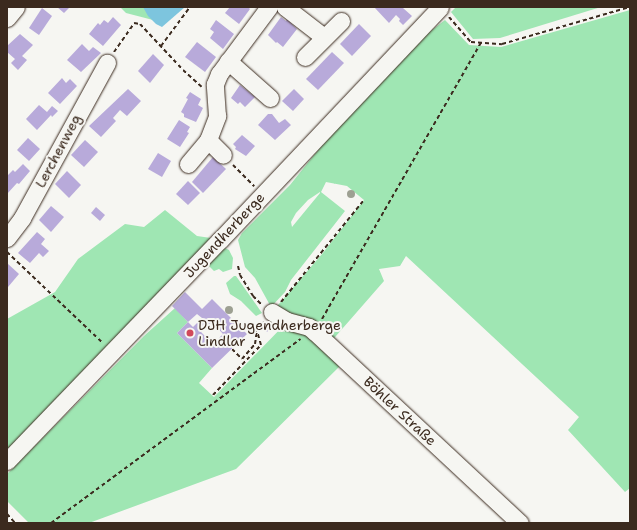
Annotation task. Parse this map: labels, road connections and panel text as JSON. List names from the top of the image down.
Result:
{
  "streets": {
    "street": ["Lerchenweg", "Jugendherberge", "Böhler Straße"]
  },
  "places": ["DJH Jugendherberge Lindlar"]
}
